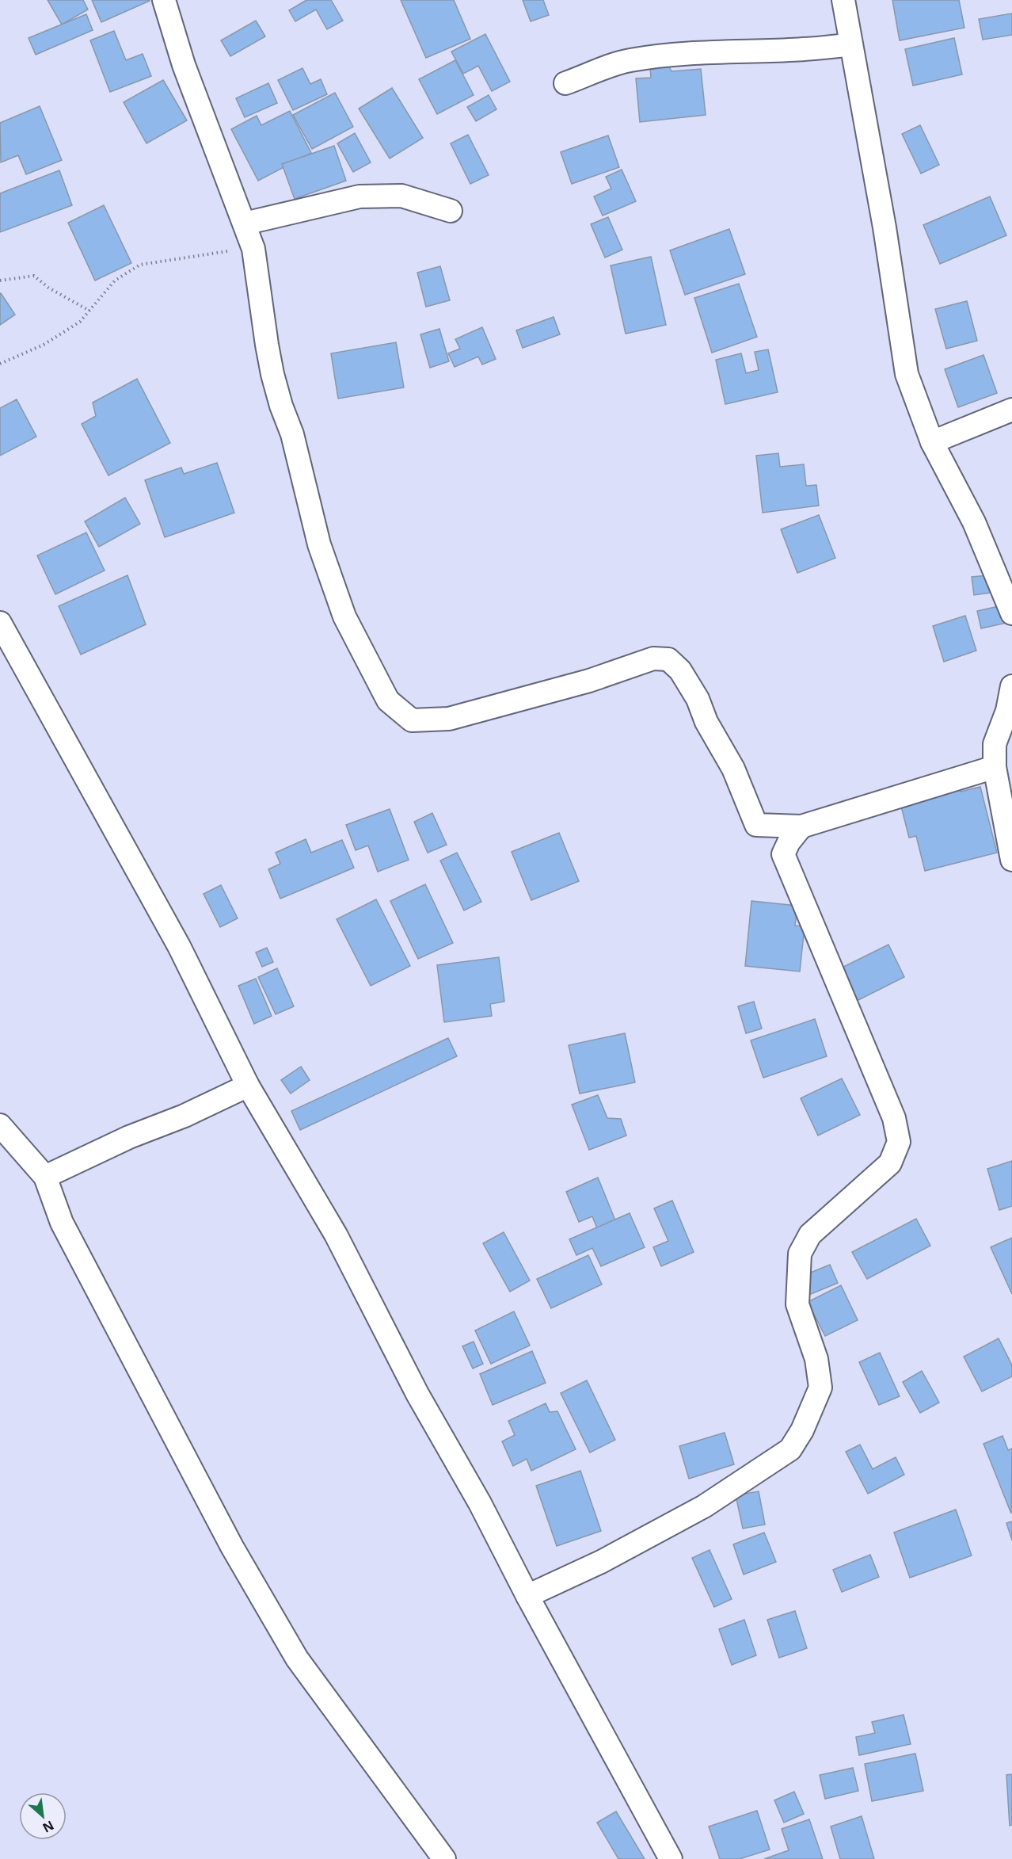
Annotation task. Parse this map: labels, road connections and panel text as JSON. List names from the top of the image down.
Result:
{
  "north": "bottom right"
}
